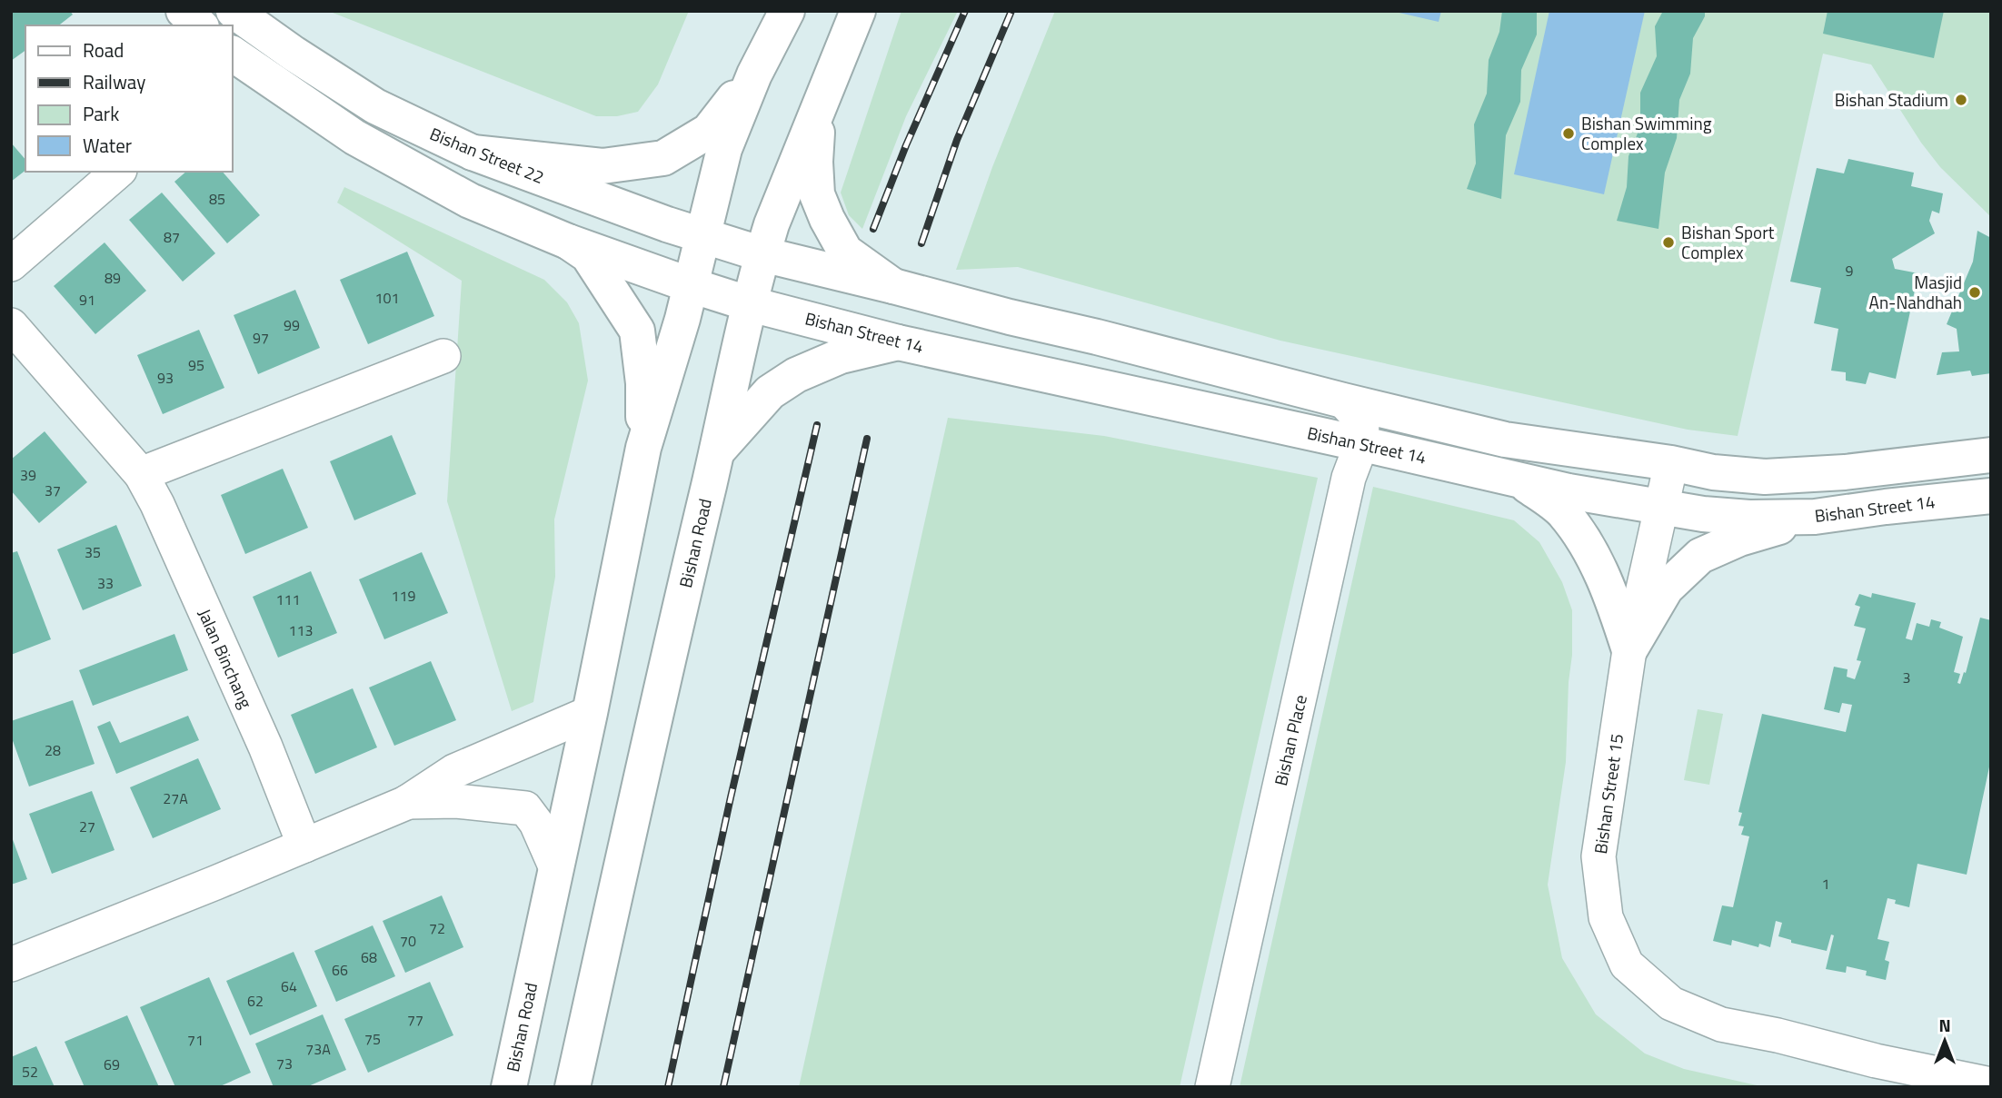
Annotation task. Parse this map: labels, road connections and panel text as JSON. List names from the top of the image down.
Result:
{
  "streets": {
    "main road": ["Bishan Street 22", "Bishan Street 14", "Bishan Road"],
    "street": ["Jalan Binchang", "Bishan Place", "Bishan Street 15"]
  },
  "crossings": [
    ["Bishan Street 22", "Bishan Street 14"],
    ["Bishan Street 22", "Bishan Road"],
    ["Bishan Street 14", "Bishan Road"],
    ["Bishan Street 14", "Bishan Place"],
    ["Bishan Street 14", "Bishan Street 15"]
  ],
  "places": [
    "Bishan Stadium",
    "Bishan Swimming Complex",
    "Bishan Sport Complex",
    "Masjid An-Nahdhah"
  ],
  "house_numbers": [
    "85",
    "87",
    "9",
    "89",
    "101",
    "91",
    "99",
    "97",
    "95",
    "93",
    "39",
    "37",
    "35",
    "33",
    "119",
    "111",
    "113",
    "3",
    "28",
    "27A",
    "27",
    "1",
    "72",
    "70",
    "68",
    "66",
    "64",
    "62",
    "77",
    "75",
    "71",
    "73A",
    "73",
    "69",
    "52"
  ],
  "legend": [
    "Road",
    "Railway",
    "Park",
    "Water"
  ],
  "north": "top"
}
